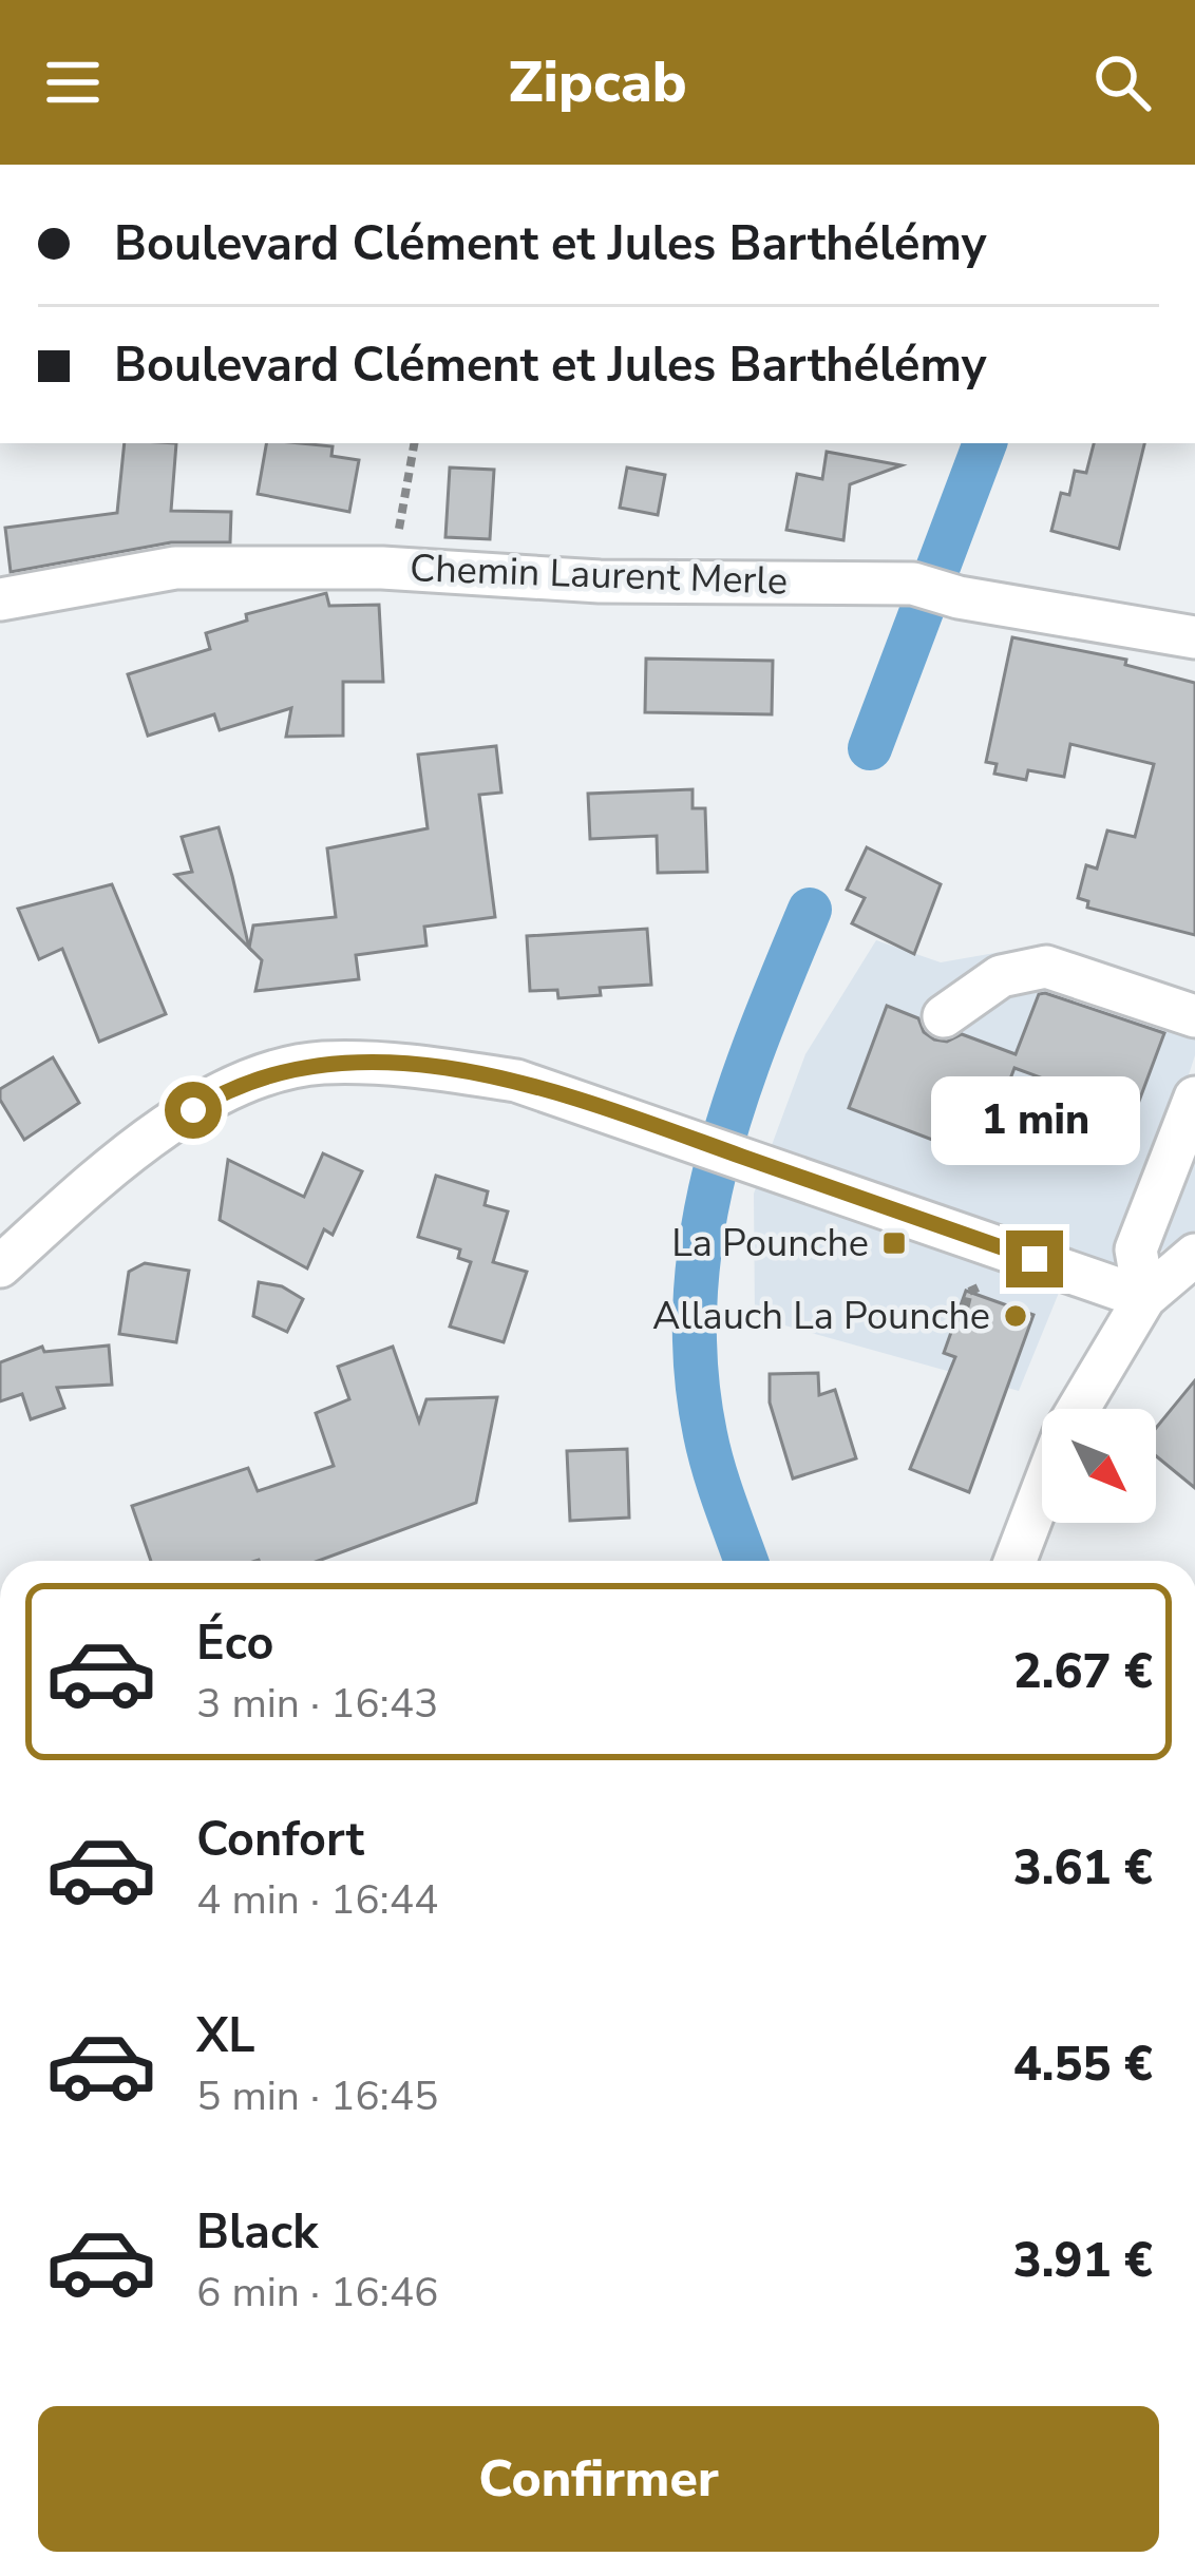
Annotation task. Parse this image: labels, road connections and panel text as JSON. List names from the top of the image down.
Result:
{
  "streets": {
    "street": ["Chemin Laurent Merle"]
  },
  "places": {
    "transit": ["La Pounche"],
    "other": ["Allauch La Pounche"]
  },
  "north": "bottom right",
  "page": {
    "header": "Zipcab",
    "banner": ["Boulevard Clément et Jules Barthélémy", "Boulevard Clément et Jules Barthélémy"],
    "bubble": "1 min",
    "list": [
      {
        "name": "Éco",
        "note": "3 min · 16:43",
        "value": "2.67 €"
      },
      {
        "name": "Confort",
        "note": "4 min · 16:44",
        "value": "3.61 €"
      },
      {
        "name": "XL",
        "note": "5 min · 16:45",
        "value": "4.55 €"
      },
      {
        "name": "Black",
        "note": "6 min · 16:46",
        "value": "3.91 €"
      }
    ],
    "buttons": "Confirmer"
  }
}
